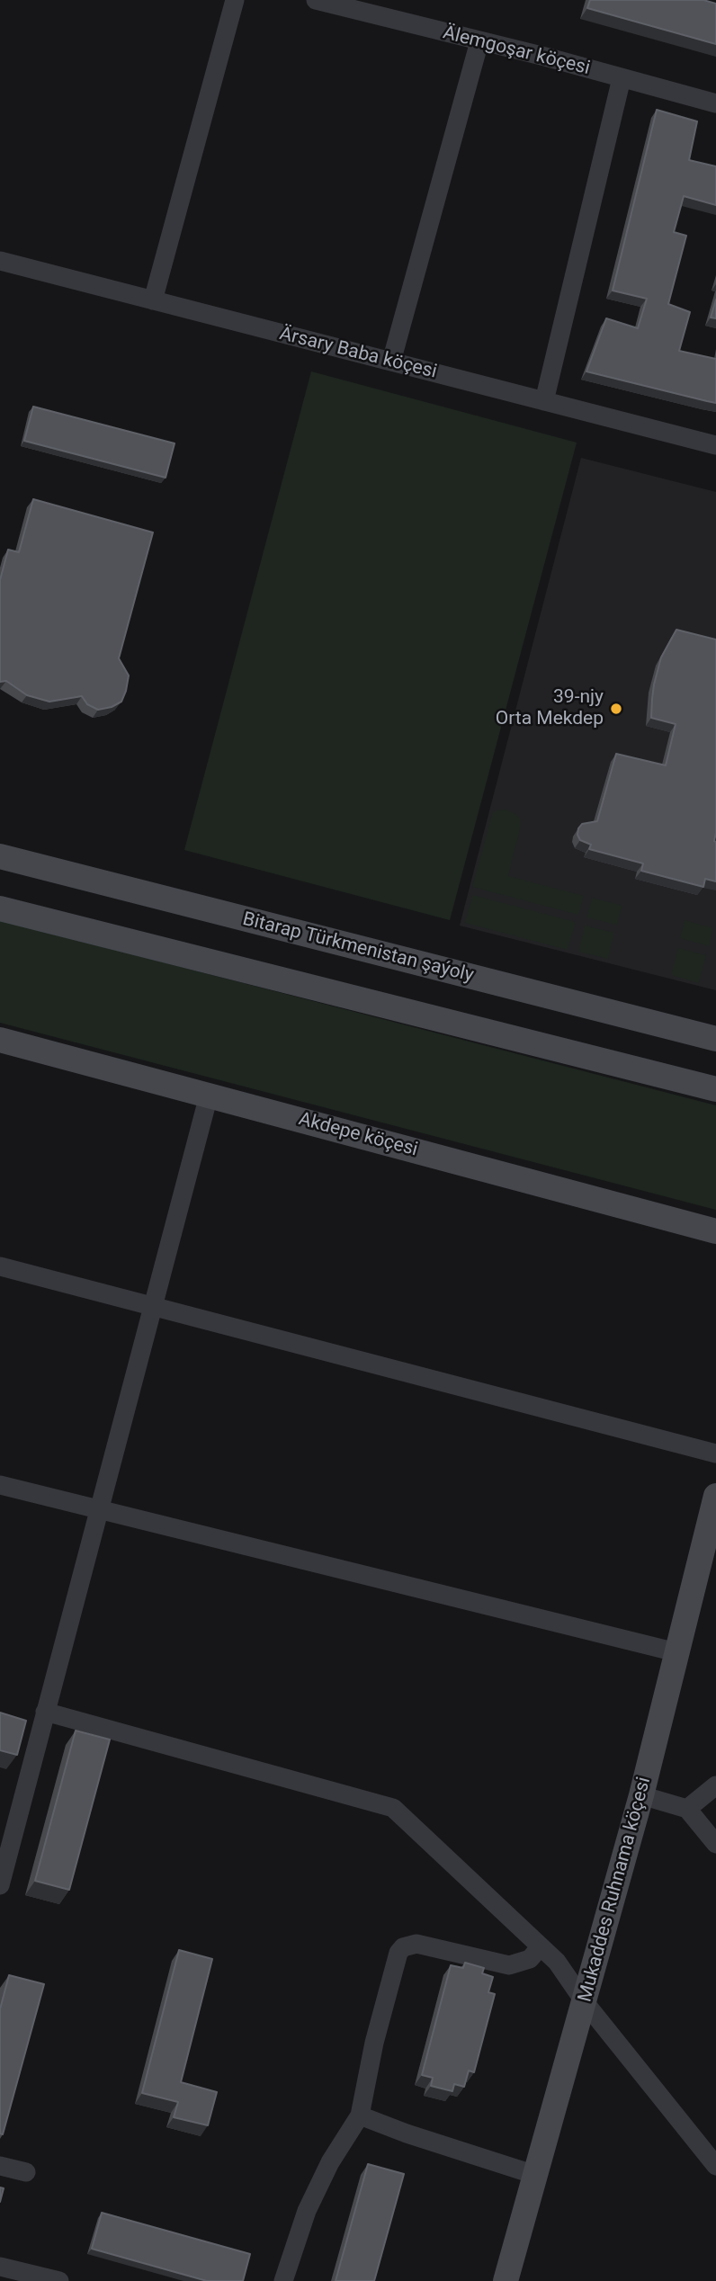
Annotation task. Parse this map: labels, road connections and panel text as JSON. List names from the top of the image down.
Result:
{
  "streets": {
    "street": [
      "Älemgoşar köçesi",
      "Ärsary Baba köçesi",
      "Bitarap Türkmenistan şaýoly",
      "Akdepe köçesi",
      "Mukaddes Ruhnama köçesi"
    ]
  },
  "places": ["39-njy Orta Mekdep"]
}
